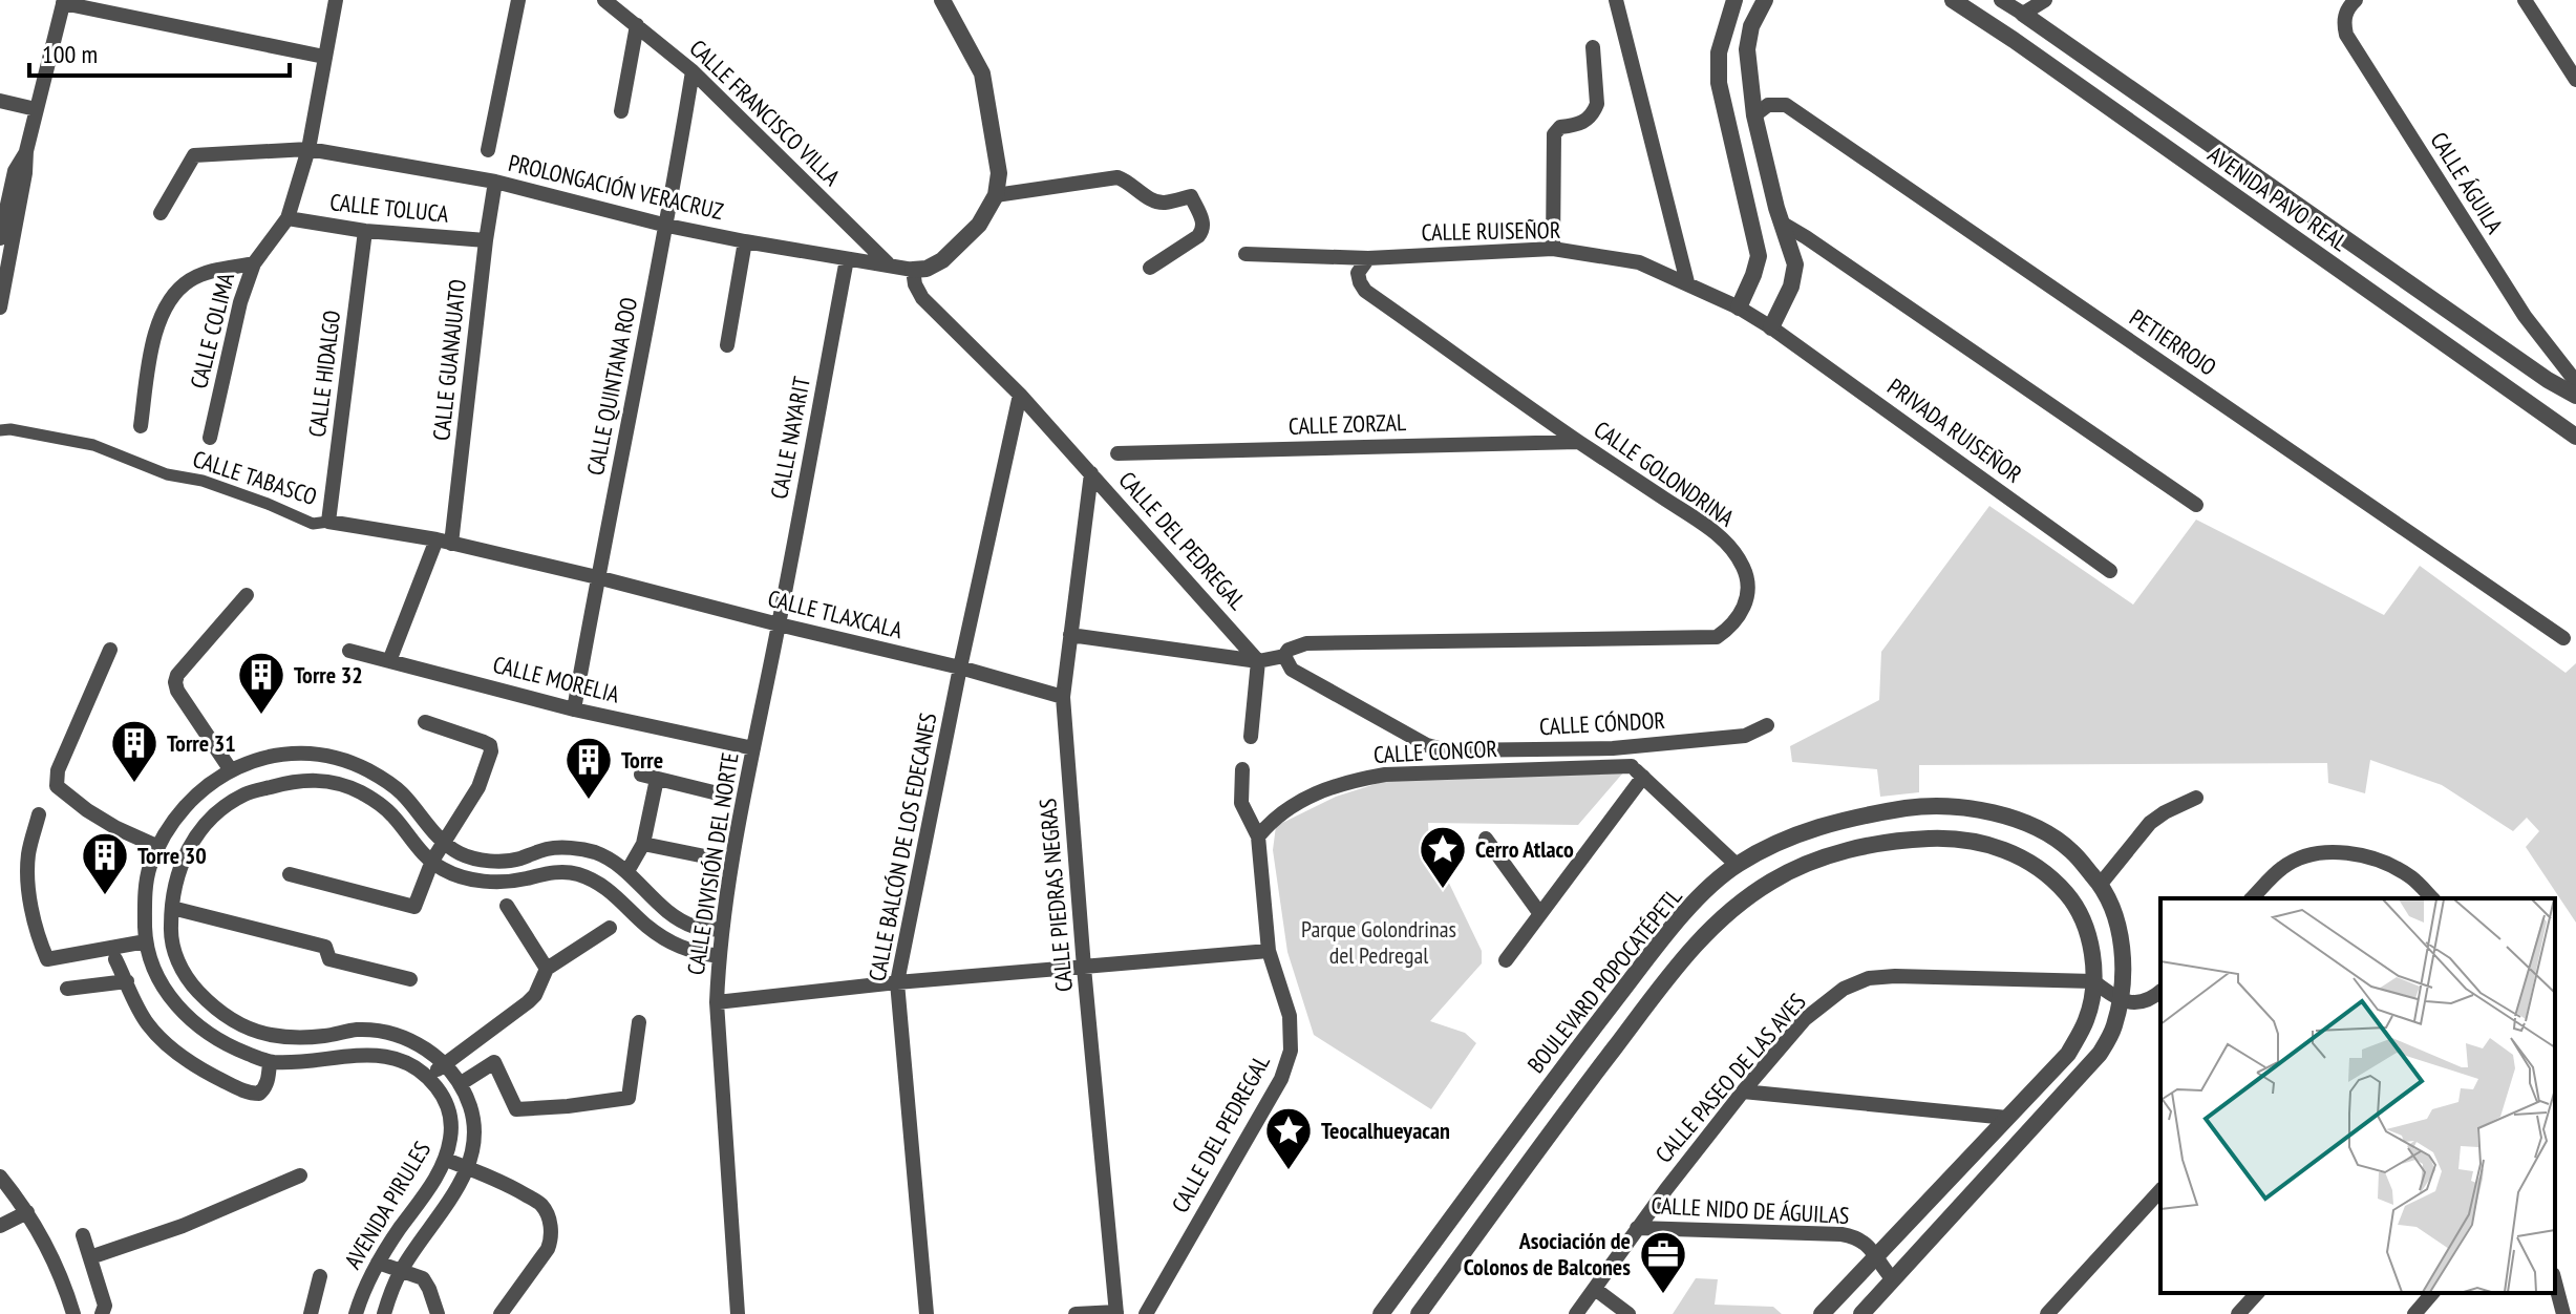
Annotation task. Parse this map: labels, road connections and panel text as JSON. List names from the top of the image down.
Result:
{
  "streets": {
    "street": [
      "CALLE FRANCISCO VILLA",
      "CALLE ÁGUILA",
      "PROLONGACIÓN VERACRUZ",
      "AVENIDA PAVO REAL",
      "CALLE TOLUCA",
      "CALLE RUISEÑOR",
      "CALLE COLIMA",
      "PETIERROJO",
      "CALLE GUANAJUATO",
      "CALLE HIDALGO",
      "CALLE QUINTANA ROO",
      "CALLE ZORZAL",
      "PRIVADA RUISEÑOR",
      "CALLE NAYARIT",
      "CALLE GOLONDRINA",
      "CALLE TABASCO",
      "CALLE DEL PEDREGAL",
      "CALLE TLAXCALA",
      "CALLE MORELIA",
      "CALLE CÓNDOR",
      "CALLE CONCOR",
      "CALLE BALCÓN DE LOS EDECANES",
      "CALLE DIVISIÓN DEL NORTE",
      "CALLE PIEDRAS NEGRAS",
      "BOULEVARD POPOCATÉPETL",
      "CALLE PASEO DE LAS AVES",
      "AVENIDA PIRULES",
      "CALLE NIDO DE ÁGUILAS"
    ]
  },
  "crossings": [
    ["CALLE FRANCISCO VILLA", "PROLONGACIÓN VERACRUZ"],
    ["CALLE FRANCISCO VILLA", "CALLE QUINTANA ROO"],
    ["PROLONGACIÓN VERACRUZ", "CALLE COLIMA"],
    ["PROLONGACIÓN VERACRUZ", "CALLE GUANAJUATO"],
    ["PROLONGACIÓN VERACRUZ", "CALLE QUINTANA ROO"],
    ["PROLONGACIÓN VERACRUZ", "CALLE NAYARIT"],
    ["PROLONGACIÓN VERACRUZ", "CALLE DEL PEDREGAL"],
    ["CALLE TOLUCA", "CALLE COLIMA"],
    ["CALLE TOLUCA", "CALLE GUANAJUATO"],
    ["CALLE TOLUCA", "CALLE HIDALGO"],
    ["CALLE RUISEÑOR", "PRIVADA RUISEÑOR"],
    ["CALLE RUISEÑOR", "CALLE GOLONDRINA"],
    ["CALLE GUANAJUATO", "CALLE TABASCO"],
    ["CALLE GUANAJUATO", "CALLE MORELIA"],
    ["CALLE HIDALGO", "CALLE TABASCO"],
    ["CALLE QUINTANA ROO", "CALLE TABASCO"],
    ["CALLE QUINTANA ROO", "CALLE TLAXCALA"],
    ["CALLE QUINTANA ROO", "CALLE MORELIA"],
    ["CALLE ZORZAL", "CALLE GOLONDRINA"],
    ["CALLE NAYARIT", "CALLE TLAXCALA"],
    ["CALLE NAYARIT", "CALLE DIVISIÓN DEL NORTE"],
    ["CALLE GOLONDRINA", "CALLE DEL PEDREGAL"],
    ["CALLE GOLONDRINA", "CALLE CÓNDOR"],
    ["CALLE GOLONDRINA", "CALLE PIEDRAS NEGRAS"],
    ["CALLE TABASCO", "CALLE TLAXCALA"],
    ["CALLE DEL PEDREGAL", "CALLE CONCOR"],
    ["CALLE DEL PEDREGAL", "CALLE BALCÓN DE LOS EDECANES"],
    ["CALLE DEL PEDREGAL", "CALLE PIEDRAS NEGRAS"],
    ["CALLE TLAXCALA", "CALLE BALCÓN DE LOS EDECANES"],
    ["CALLE TLAXCALA", "CALLE DIVISIÓN DEL NORTE"],
    ["CALLE TLAXCALA", "CALLE PIEDRAS NEGRAS"],
    ["CALLE MORELIA", "CALLE DIVISIÓN DEL NORTE"],
    ["CALLE DIVISIÓN DEL NORTE", "AVENIDA PIRULES"],
    ["BOULEVARD POPOCATÉPETL", "CALLE PASEO DE LAS AVES"],
    ["BOULEVARD POPOCATÉPETL", "CALLE NIDO DE ÁGUILAS"],
    ["CALLE PASEO DE LAS AVES", "CALLE NIDO DE ÁGUILAS"]
  ],
  "parks": ["Parque Golondrinas del Pedregal"],
  "places": {
    "building": [
      "Torre 32",
      "Torre 31",
      "Torre",
      "Torre 30"
    ],
    "place": ["Cerro Atlaco", "Teocalhueyacan"],
    "office": ["Asociación de Colonos de Balcones"]
  },
  "scale_bar": "100 m"
}
